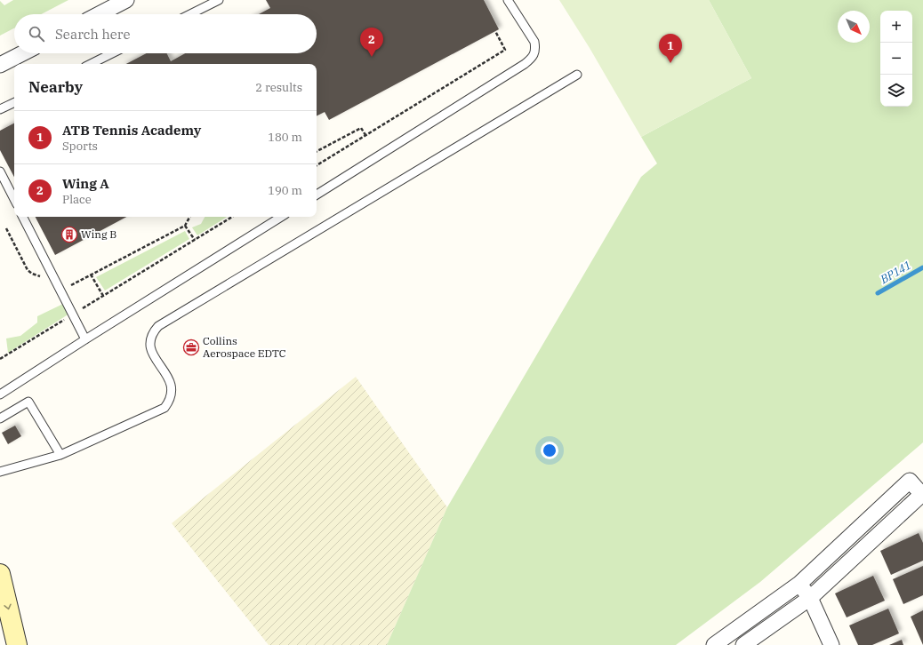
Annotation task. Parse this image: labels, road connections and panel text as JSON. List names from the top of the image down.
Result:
{
  "water": ["BP141"],
  "places": {
    "building": ["Wing B"],
    "office": ["Collins Aerospace EDTC"]
  },
  "north": "bottom right",
  "page": {
    "map_buttons": ["+", "−"],
    "search": "Search here",
    "pins": ["2", "1"],
    "heading": ["Nearby", "2 results"],
    "list": [
      {
        "mark": "1",
        "name": "ATB Tennis Academy",
        "note": "Sports",
        "value": "180 m"
      },
      {
        "mark": "2",
        "name": "Wing A",
        "note": "Place",
        "value": "190 m"
      }
    ]
  }
}
